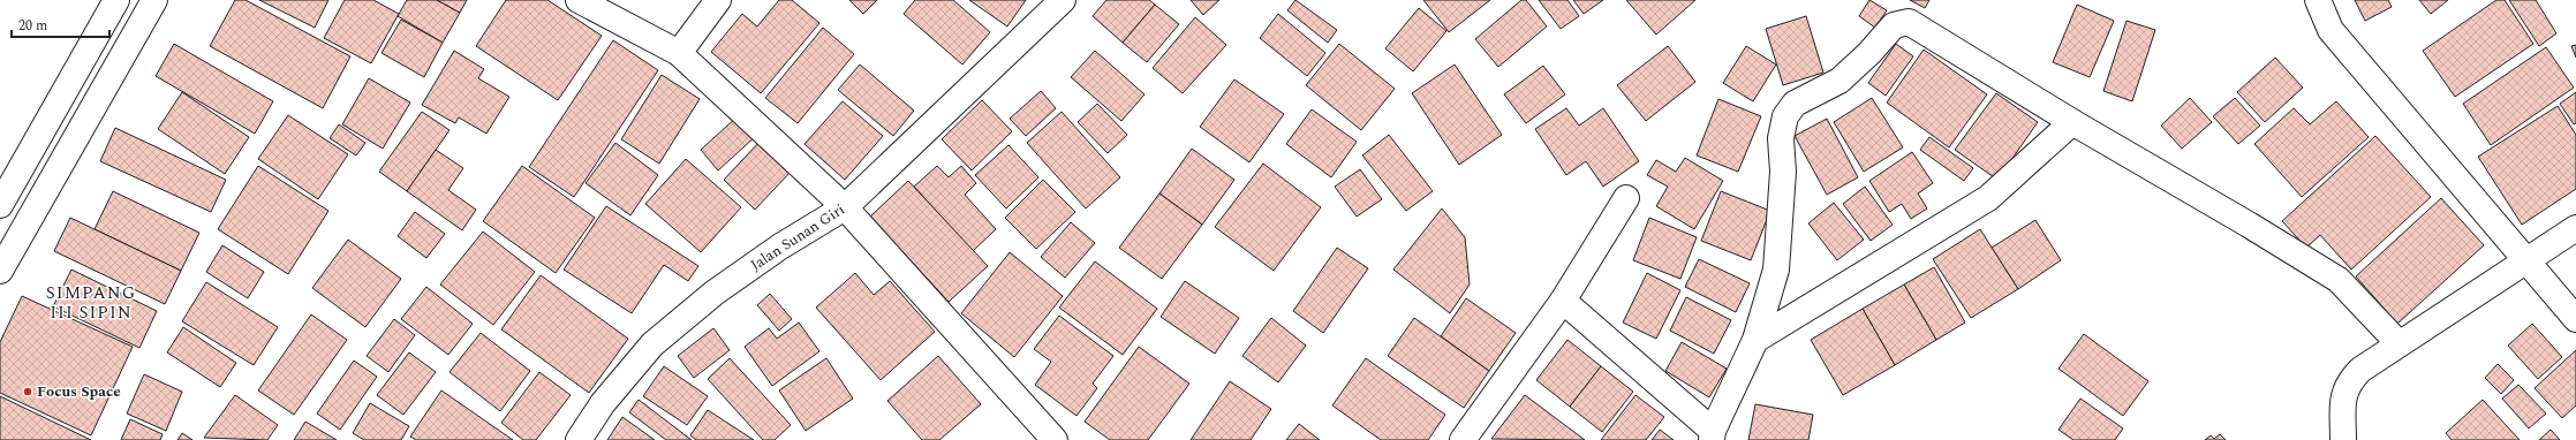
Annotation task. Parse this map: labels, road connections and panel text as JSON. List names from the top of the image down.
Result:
{
  "streets": {
    "street": ["Jalan Sunan Giri"]
  },
  "districts": ["SIMPANG III SIPIN"],
  "places": ["Focus Space"],
  "scale_bar": "20 m"
}
